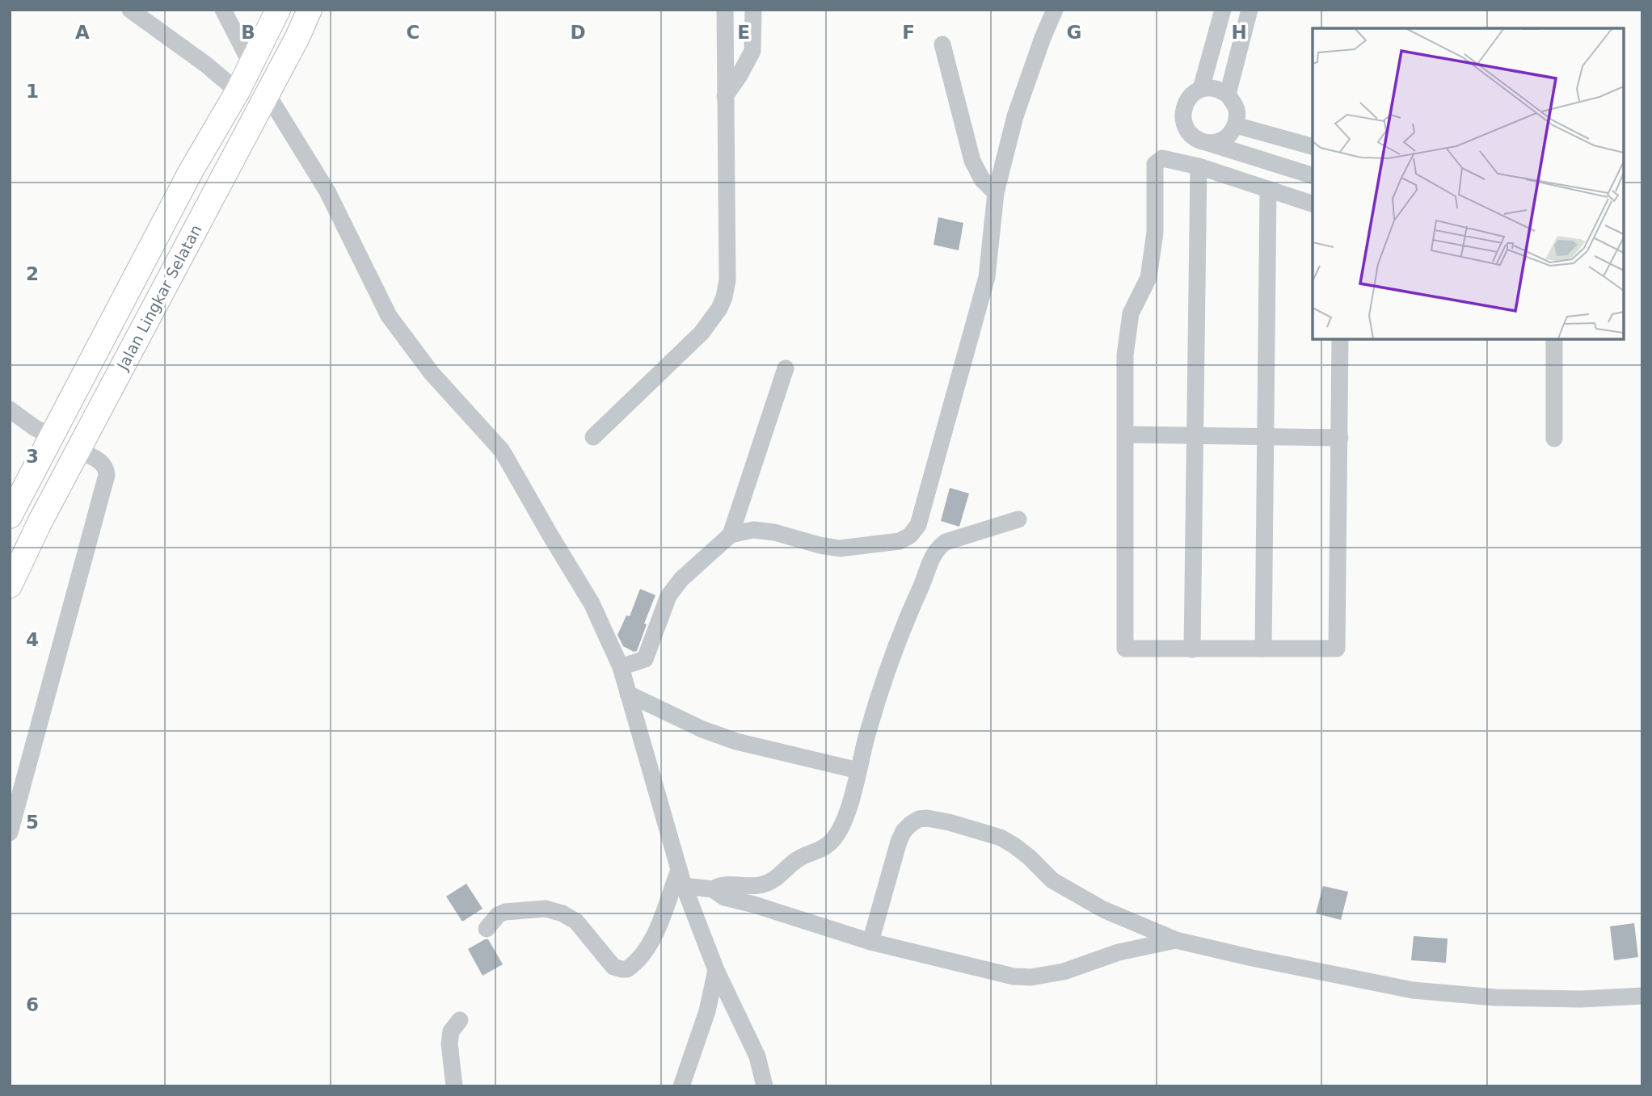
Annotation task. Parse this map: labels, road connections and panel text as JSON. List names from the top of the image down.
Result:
{
  "streets": {
    "highway": ["Jalan Lingkar Selatan"]
  },
  "grid": {
    "columns": [
      "A",
      "B",
      "C",
      "D",
      "E",
      "F",
      "G",
      "H"
    ],
    "rows": [
      "1",
      "2",
      "3",
      "4",
      "5",
      "6"
    ]
  }
}
